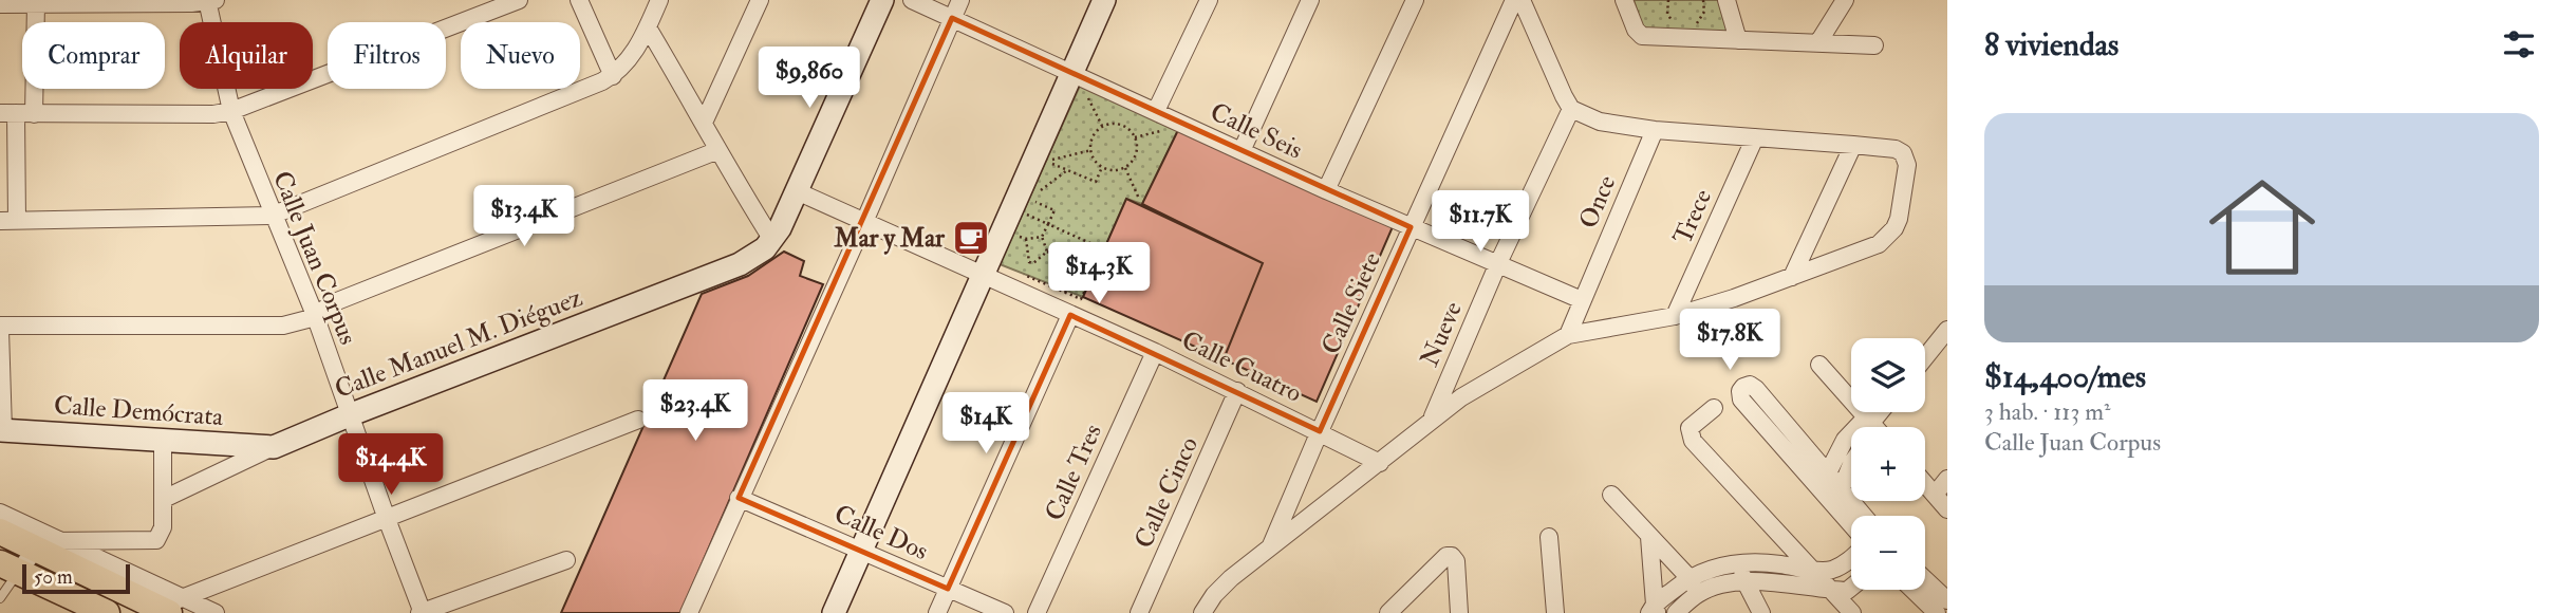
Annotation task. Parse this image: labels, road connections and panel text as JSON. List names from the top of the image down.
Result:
{
  "streets": {
    "street": [
      "Calle Seis",
      "Once",
      "Trece",
      "Calle Juan Corpus",
      "Calle Siete",
      "Nueve",
      "Calle Manuel M. Diéguez",
      "Calle Cuatro",
      "Calle Demócrata",
      "Calle Tres",
      "Calle Cinco",
      "Calle Dos"
    ]
  },
  "crossings": [
    ["Calle Seis", "Once"],
    ["Calle Seis", "Calle Siete"],
    ["Calle Seis", "Nueve"],
    ["Calle Juan Corpus", "Calle Manuel M. Diéguez"],
    ["Calle Siete", "Calle Cuatro"],
    ["Calle Manuel M. Diéguez", "Calle Demócrata"],
    ["Calle Cuatro", "Calle Tres"],
    ["Calle Cuatro", "Calle Cinco"]
  ],
  "places": {
    "cafe": ["Mar y Mar"]
  },
  "scale_bar": "50 m",
  "page": {
    "heading": "8 viviendas",
    "chip": [
      "Comprar",
      "Alquilar",
      "Filtros",
      "Nuevo"
    ],
    "price": [
      "$9,860",
      "$13.4K",
      "$11.7K",
      "$14.3K",
      "$17.8K",
      "$23.4K",
      "$14K",
      "$14.4K"
    ],
    "list": [
      {
        "name": "$14,400/mes",
        "note": "3 hab. · 113 m² · Calle Juan Corpus"
      }
    ],
    "map_buttons": ["+", "−"],
    "scale": "50 m"
  }
}
